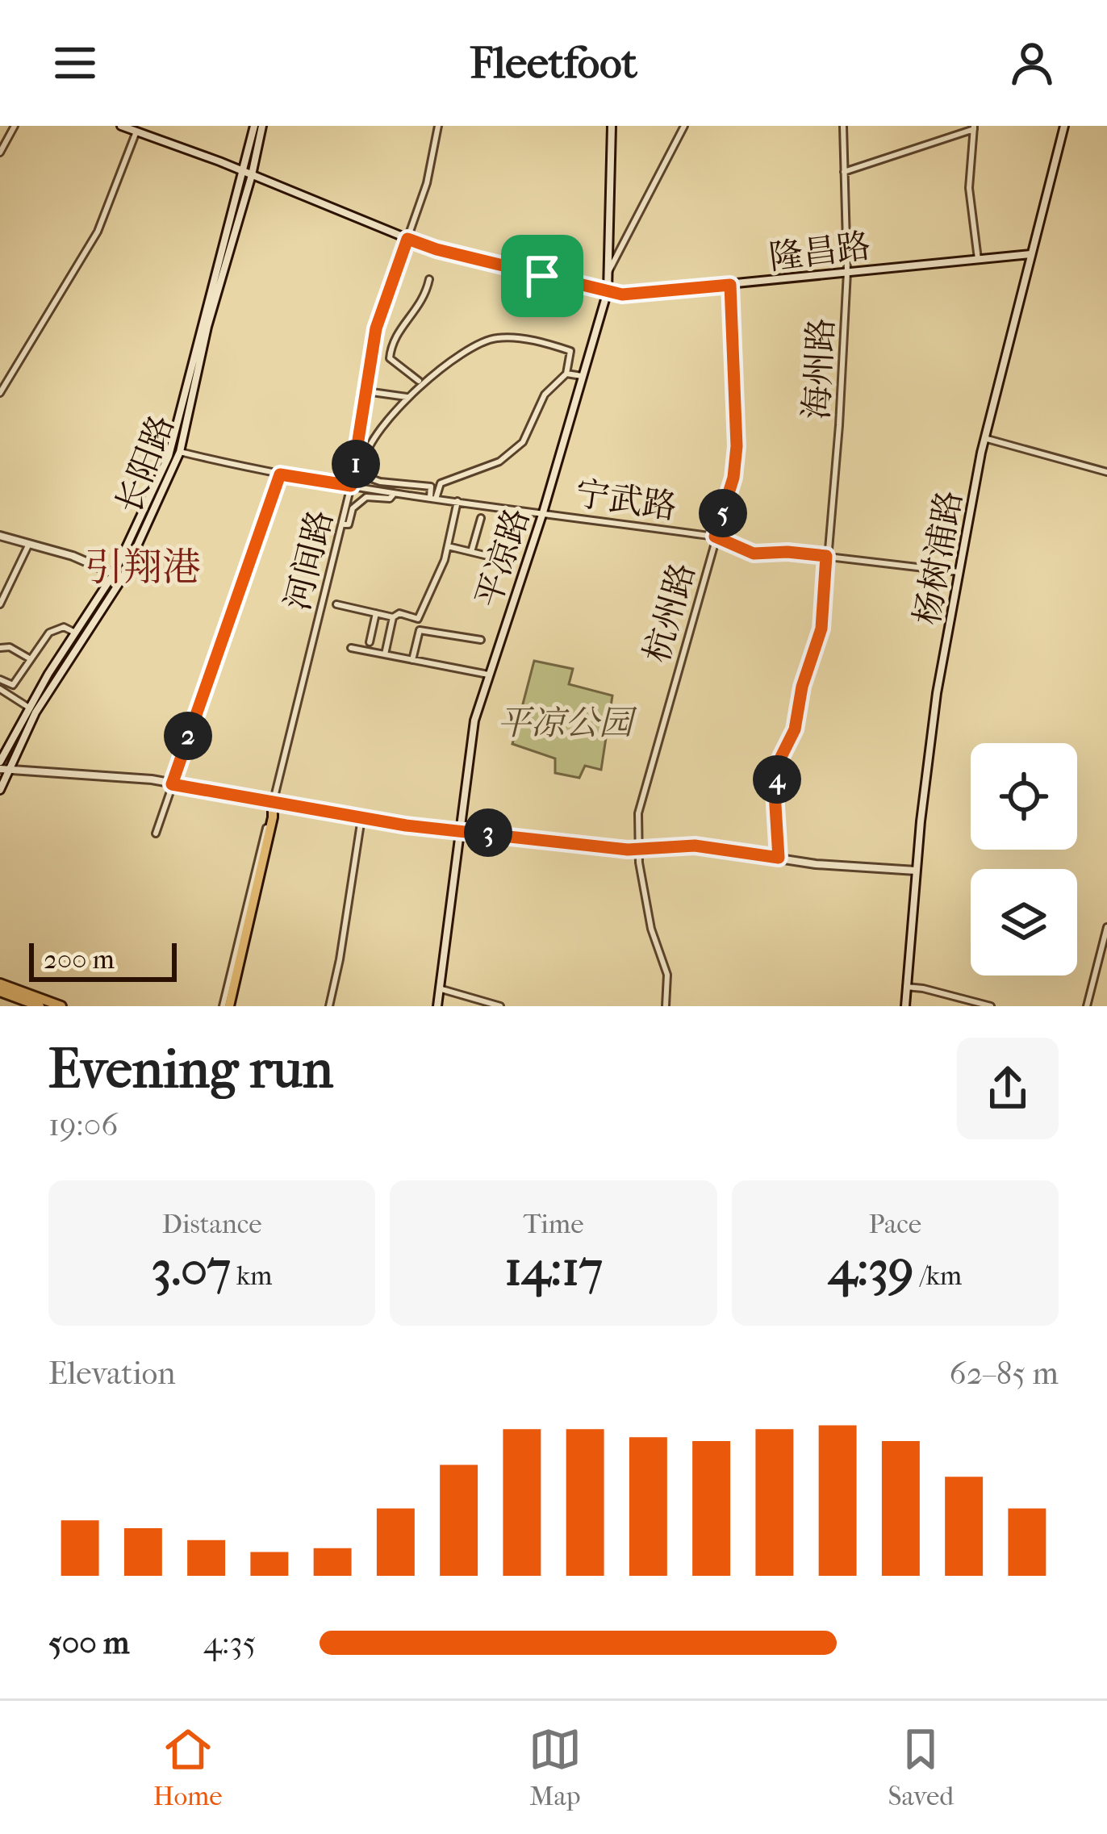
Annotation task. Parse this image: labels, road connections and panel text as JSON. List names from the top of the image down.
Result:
{
  "streets": {
    "main road": [
      "隆昌路",
      "长阳路",
      "平凉路",
      "杨树浦路"
    ],
    "street": [
      "海州路",
      "宁武路",
      "河间路",
      "杭州路"
    ]
  },
  "crossings": [
    ["隆昌路", "海州路"],
    ["隆昌路", "长阳路"],
    ["隆昌路", "平凉路"],
    ["隆昌路", "杨树浦路"],
    ["隆昌路", "河间路"],
    ["隆昌路", "杭州路"],
    ["海州路", "宁武路"],
    ["长阳路", "宁武路"],
    ["宁武路", "平凉路"],
    ["宁武路", "杨树浦路"],
    ["宁武路", "河间路"],
    ["宁武路", "杭州路"]
  ],
  "districts": ["引翔港"],
  "parks": ["平凉公园"],
  "scale_bar": "200 m",
  "page": {
    "header": "Fleetfoot",
    "pins": [
      "1",
      "5",
      "2",
      "4",
      "3"
    ],
    "scale": "200 m",
    "heading": ["Evening run", "19:06"],
    "stats": [
      ["Distance", "3.07 km"],
      ["Time", "14:17"],
      ["Pace", "4:39 /km"]
    ],
    "chart": ["Elevation", "62–85 m"],
    "list": [
      {
        "name": "500 m",
        "note": "4:35"
      }
    ],
    "tabs": ["Home", "Map", "Saved"]
  }
}
